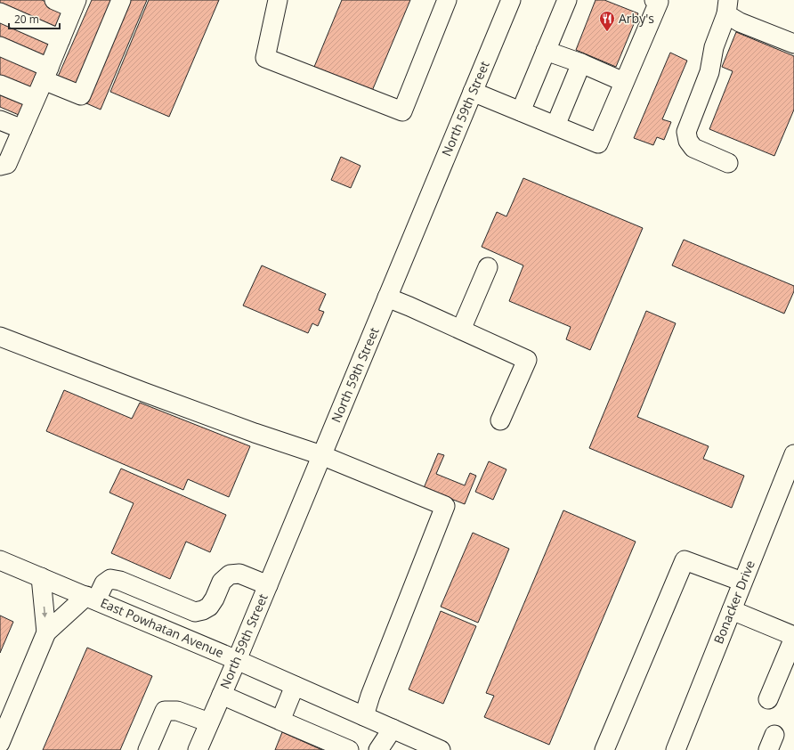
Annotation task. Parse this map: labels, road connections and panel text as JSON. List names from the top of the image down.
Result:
{
  "streets": {
    "street": ["North 59th Street", "Bonacker Drive", "East Powhatan Avenue"]
  },
  "crossings": [
    ["North 59th Street", "East Powhatan Avenue"]
  ],
  "places": {
    "restaurant": ["Arby's"]
  },
  "scale_bar": "20 m"
}
